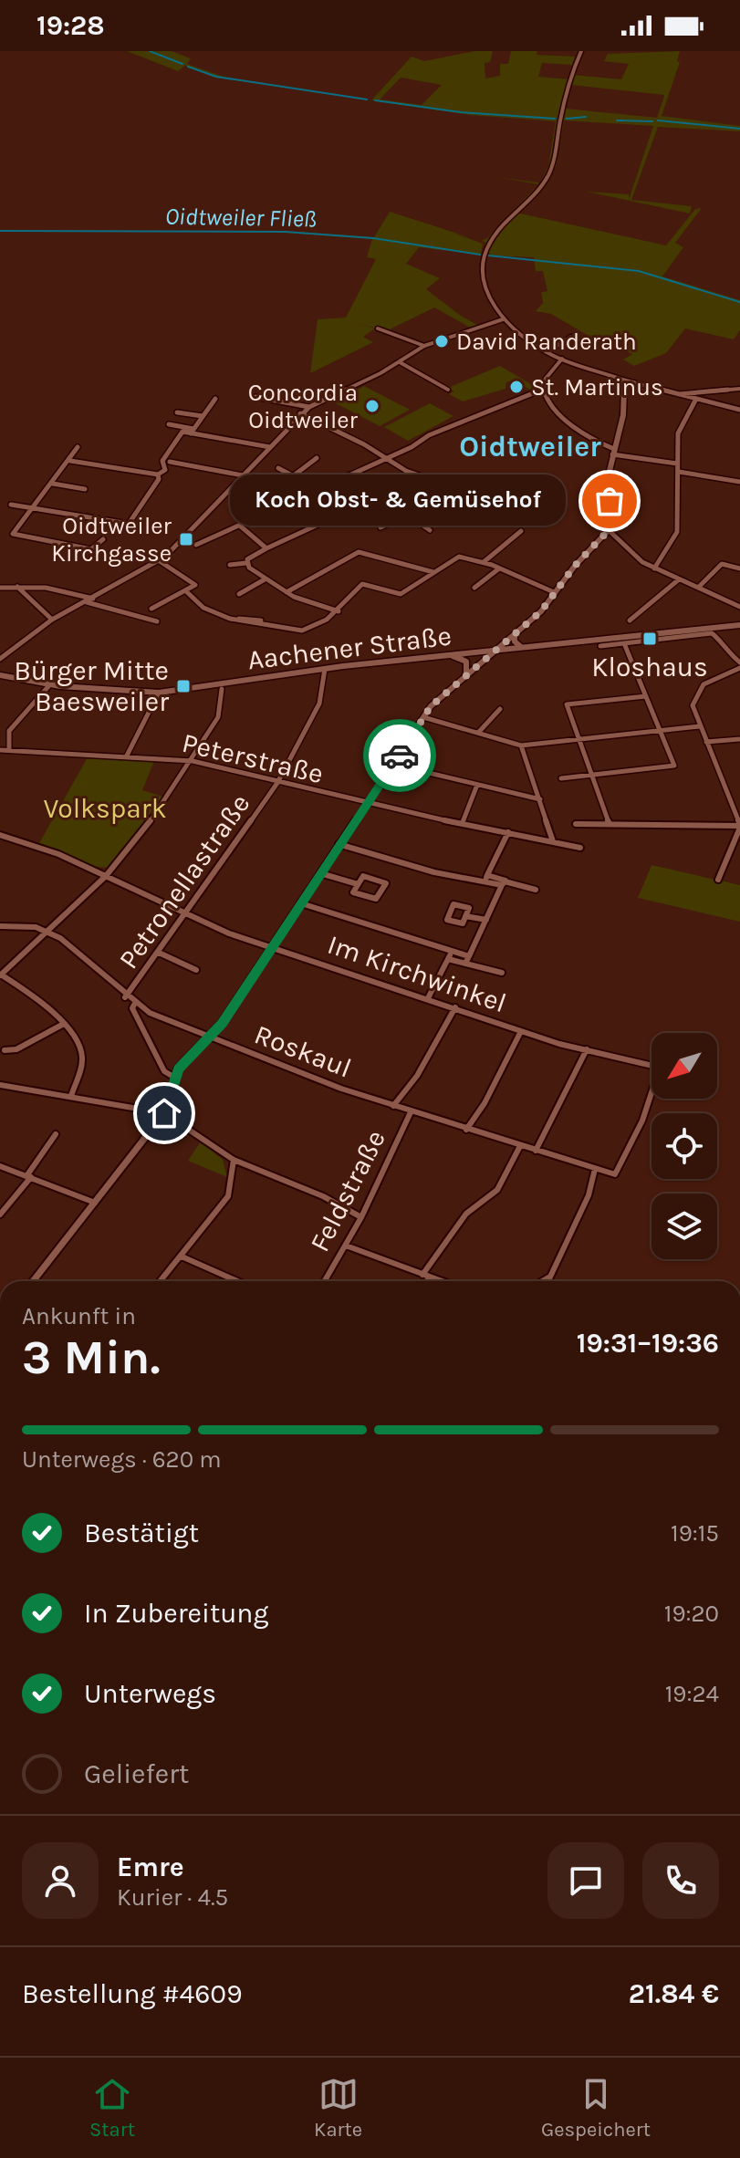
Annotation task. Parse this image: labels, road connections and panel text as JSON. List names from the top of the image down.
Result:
{
  "streets": {
    "main road": ["Aachener Straße"],
    "street": [
      "Peterstraße",
      "Petronellastraße",
      "Im Kirchwinkel",
      "Roskaul",
      "Feldstraße"
    ]
  },
  "crossings": [
    ["Aachener Straße", "Petronellastraße"],
    ["Peterstraße", "Petronellastraße"],
    ["Petronellastraße", "Im Kirchwinkel"],
    ["Petronellastraße", "Roskaul"],
    ["Roskaul", "Feldstraße"]
  ],
  "districts": ["Oidtweiler"],
  "water": ["Oidtweiler Fließ"],
  "parks": ["Volkspark"],
  "places": {
    "other": [
      "David Randerath",
      "St. Martinus",
      "Concordia Oidtweiler",
      "Koch Obst- & Gemüsehof"
    ],
    "transit": ["Oidtweiler Kirchgasse", "Kloshaus", "Bürger Mitte Baesweiler"]
  },
  "north": "bottom left",
  "page": {
    "status": "19:28",
    "bubble": "Koch Obst- & Gemüsehof",
    "heading": ["3 Min.", "Ankunft in", "19:31–19:36"],
    "panel": [
      "Emre",
      "Kurier · 4.5",
      "Bestellung #4609",
      "21.84 €"
    ],
    "bar": "Unterwegs · 620 m",
    "list": [
      ["Bestätigt", "19:15"],
      ["In Zubereitung", "19:20"],
      ["Unterwegs", "19:24"],
      "Geliefert"
    ],
    "tabs": ["Start", "Karte", "Gespeichert"]
  }
}
